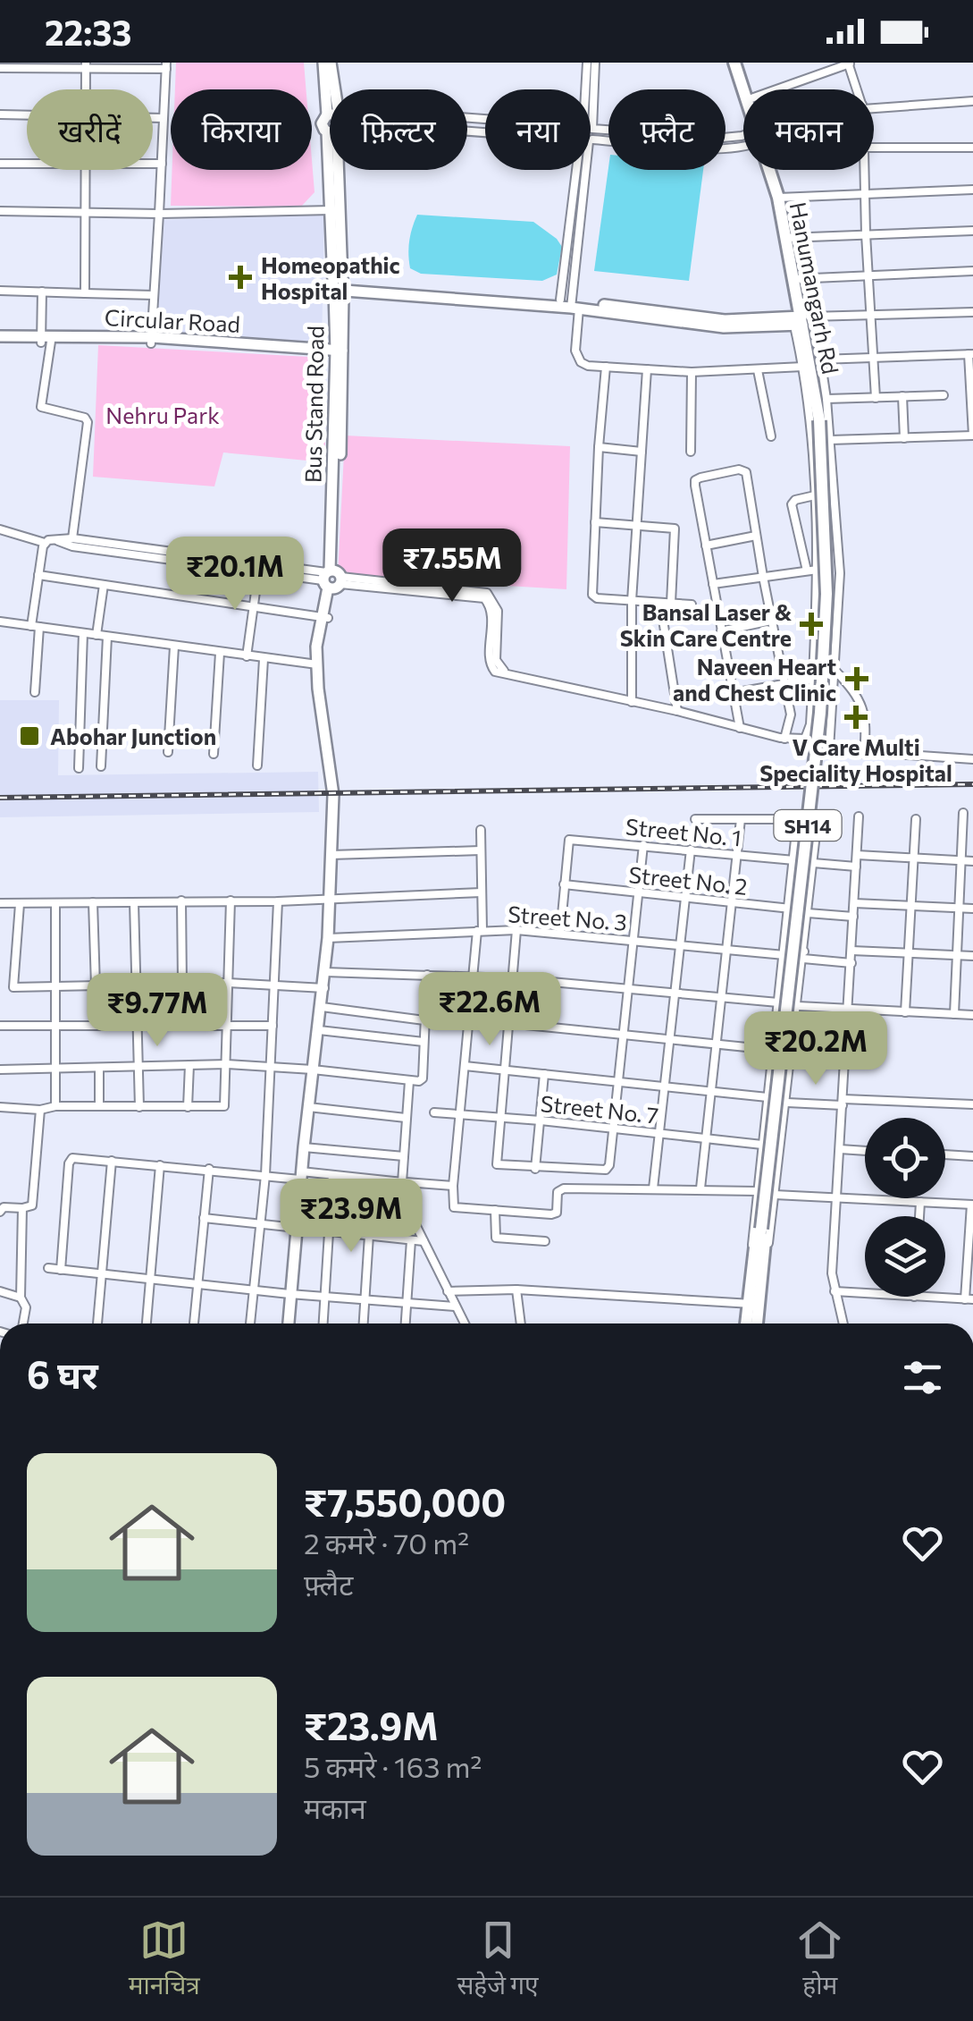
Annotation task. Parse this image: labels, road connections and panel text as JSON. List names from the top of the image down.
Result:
{
  "streets": {
    "main road": [
      "Hanumangarh Rd",
      "Circular Road",
      "Bus Stand Road",
      "SH14"
    ],
    "street": [
      "Street No. 1",
      "Street No. 2",
      "Street No. 3",
      "Street No. 7"
    ]
  },
  "crossings": [
    ["Hanumangarh Rd", "SH14"],
    ["Circular Road", "Bus Stand Road"],
    ["Bus Stand Road", "Street No. 3"],
    ["Street No. 1", "Street No. 2"]
  ],
  "parks": ["Nehru Park"],
  "places": {
    "health": [
      "Homeopathic Hospital",
      "Bansal Laser & Skin Care Centre",
      "Naveen Heart and Chest Clinic",
      "V Care Multi Speciality Hospital"
    ],
    "transit": ["Abohar Junction"]
  },
  "page": {
    "status": "22:33",
    "chip": [
      "खरीदें",
      "किराया",
      "फ़िल्टर",
      "नया",
      "फ़्लैट",
      "मकान"
    ],
    "price": [
      "₹7.55M",
      "₹20.1M",
      "₹22.6M",
      "₹9.77M",
      "₹20.2M",
      "₹23.9M"
    ],
    "heading": "6 घर",
    "list": [
      {
        "name": "₹7,550,000",
        "note": "2 कमरे · 70 m² · फ़्लैट"
      },
      {
        "name": "₹23.9M",
        "note": "5 कमरे · 163 m² · मकान"
      }
    ],
    "tabs": ["मानचित्र", "सहेजे गए", "होम"]
  }
}
